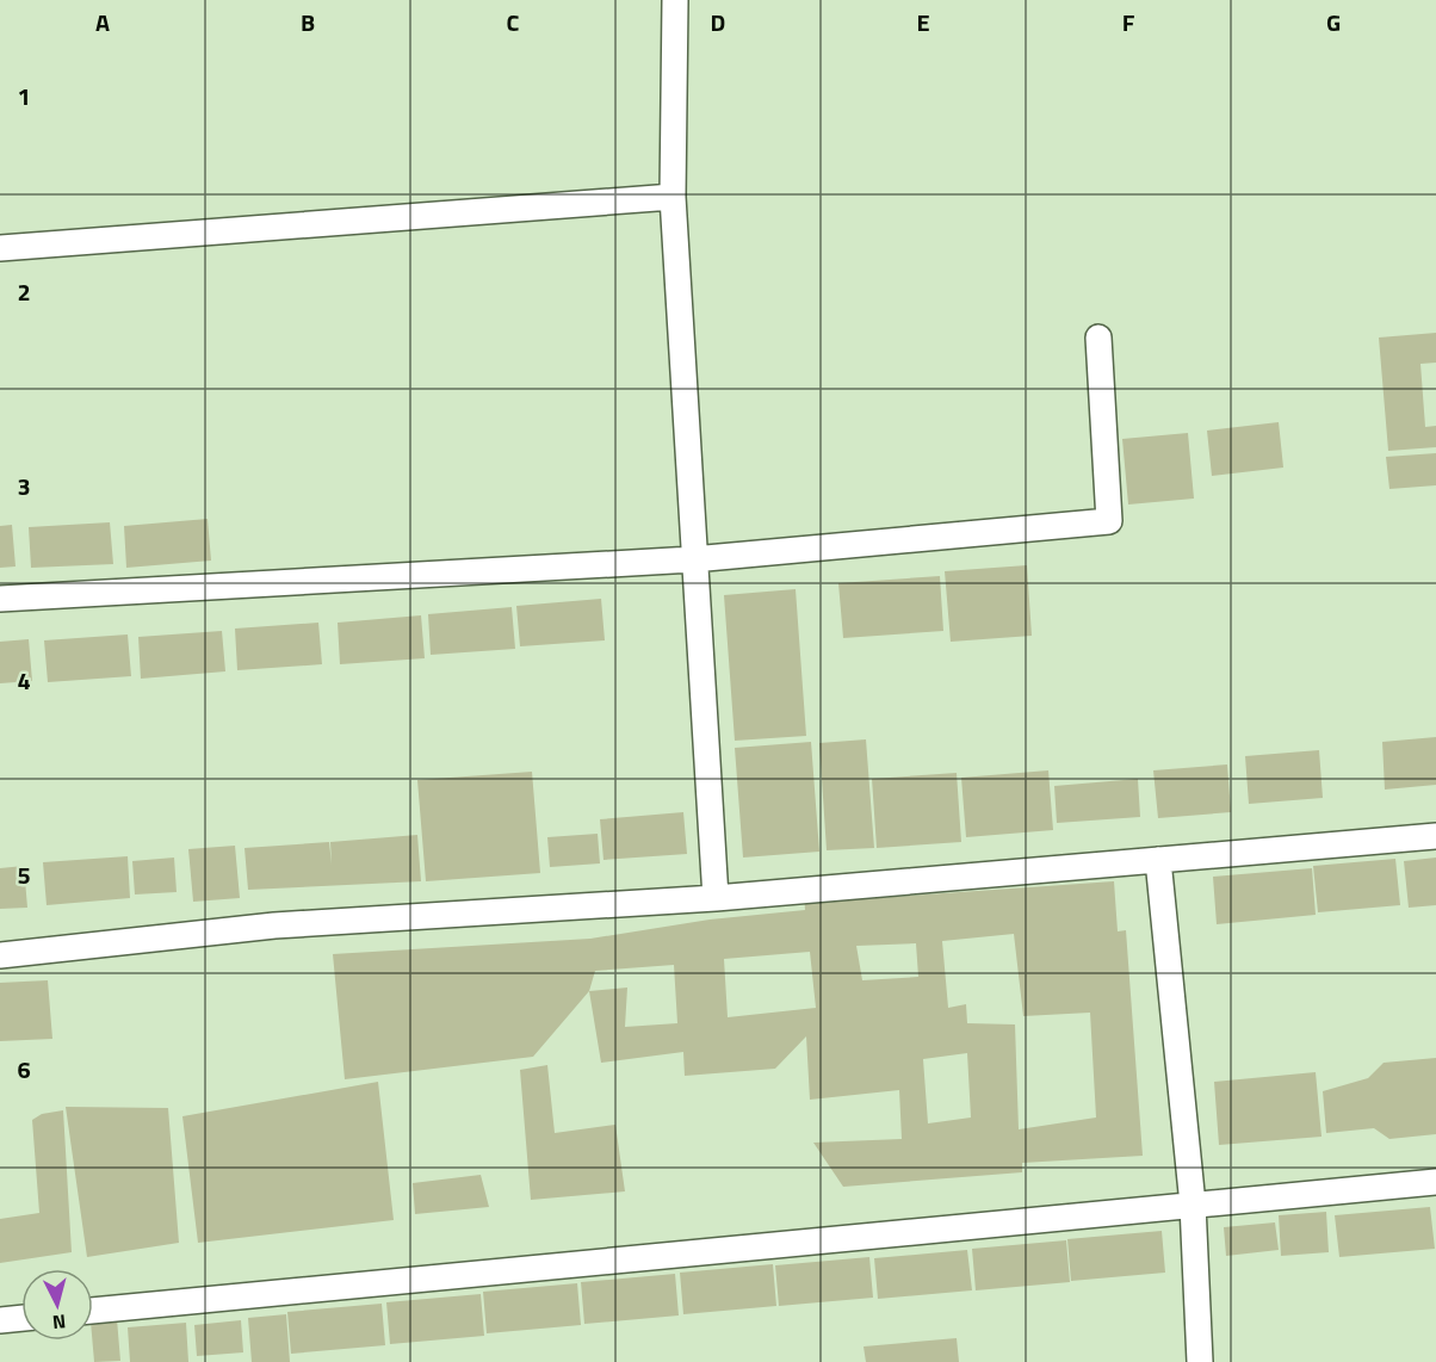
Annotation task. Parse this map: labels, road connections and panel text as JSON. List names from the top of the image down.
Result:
{
  "north": "bottom",
  "grid": {
    "columns": [
      "A",
      "B",
      "C",
      "D",
      "E",
      "F",
      "G"
    ],
    "rows": [
      "1",
      "2",
      "3",
      "4",
      "5",
      "6"
    ]
  }
}
